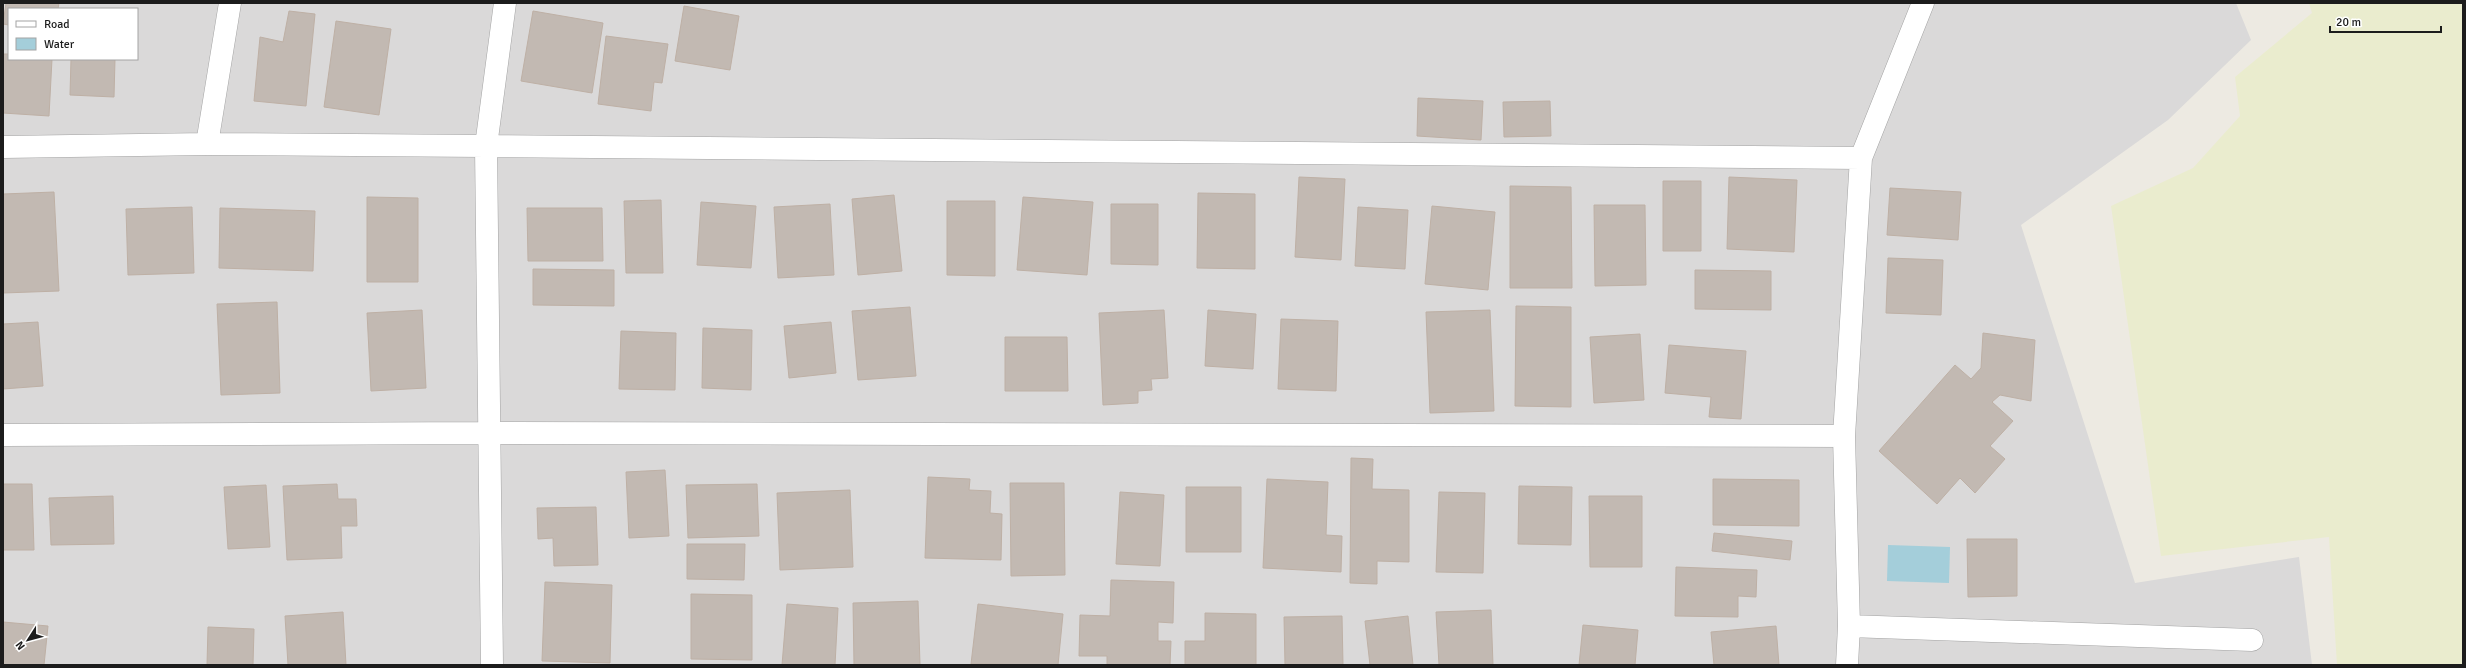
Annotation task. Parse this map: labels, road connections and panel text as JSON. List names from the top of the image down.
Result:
{
  "legend": ["Road", "Water"],
  "scale_bar": "20 m",
  "north": "bottom left"
}
